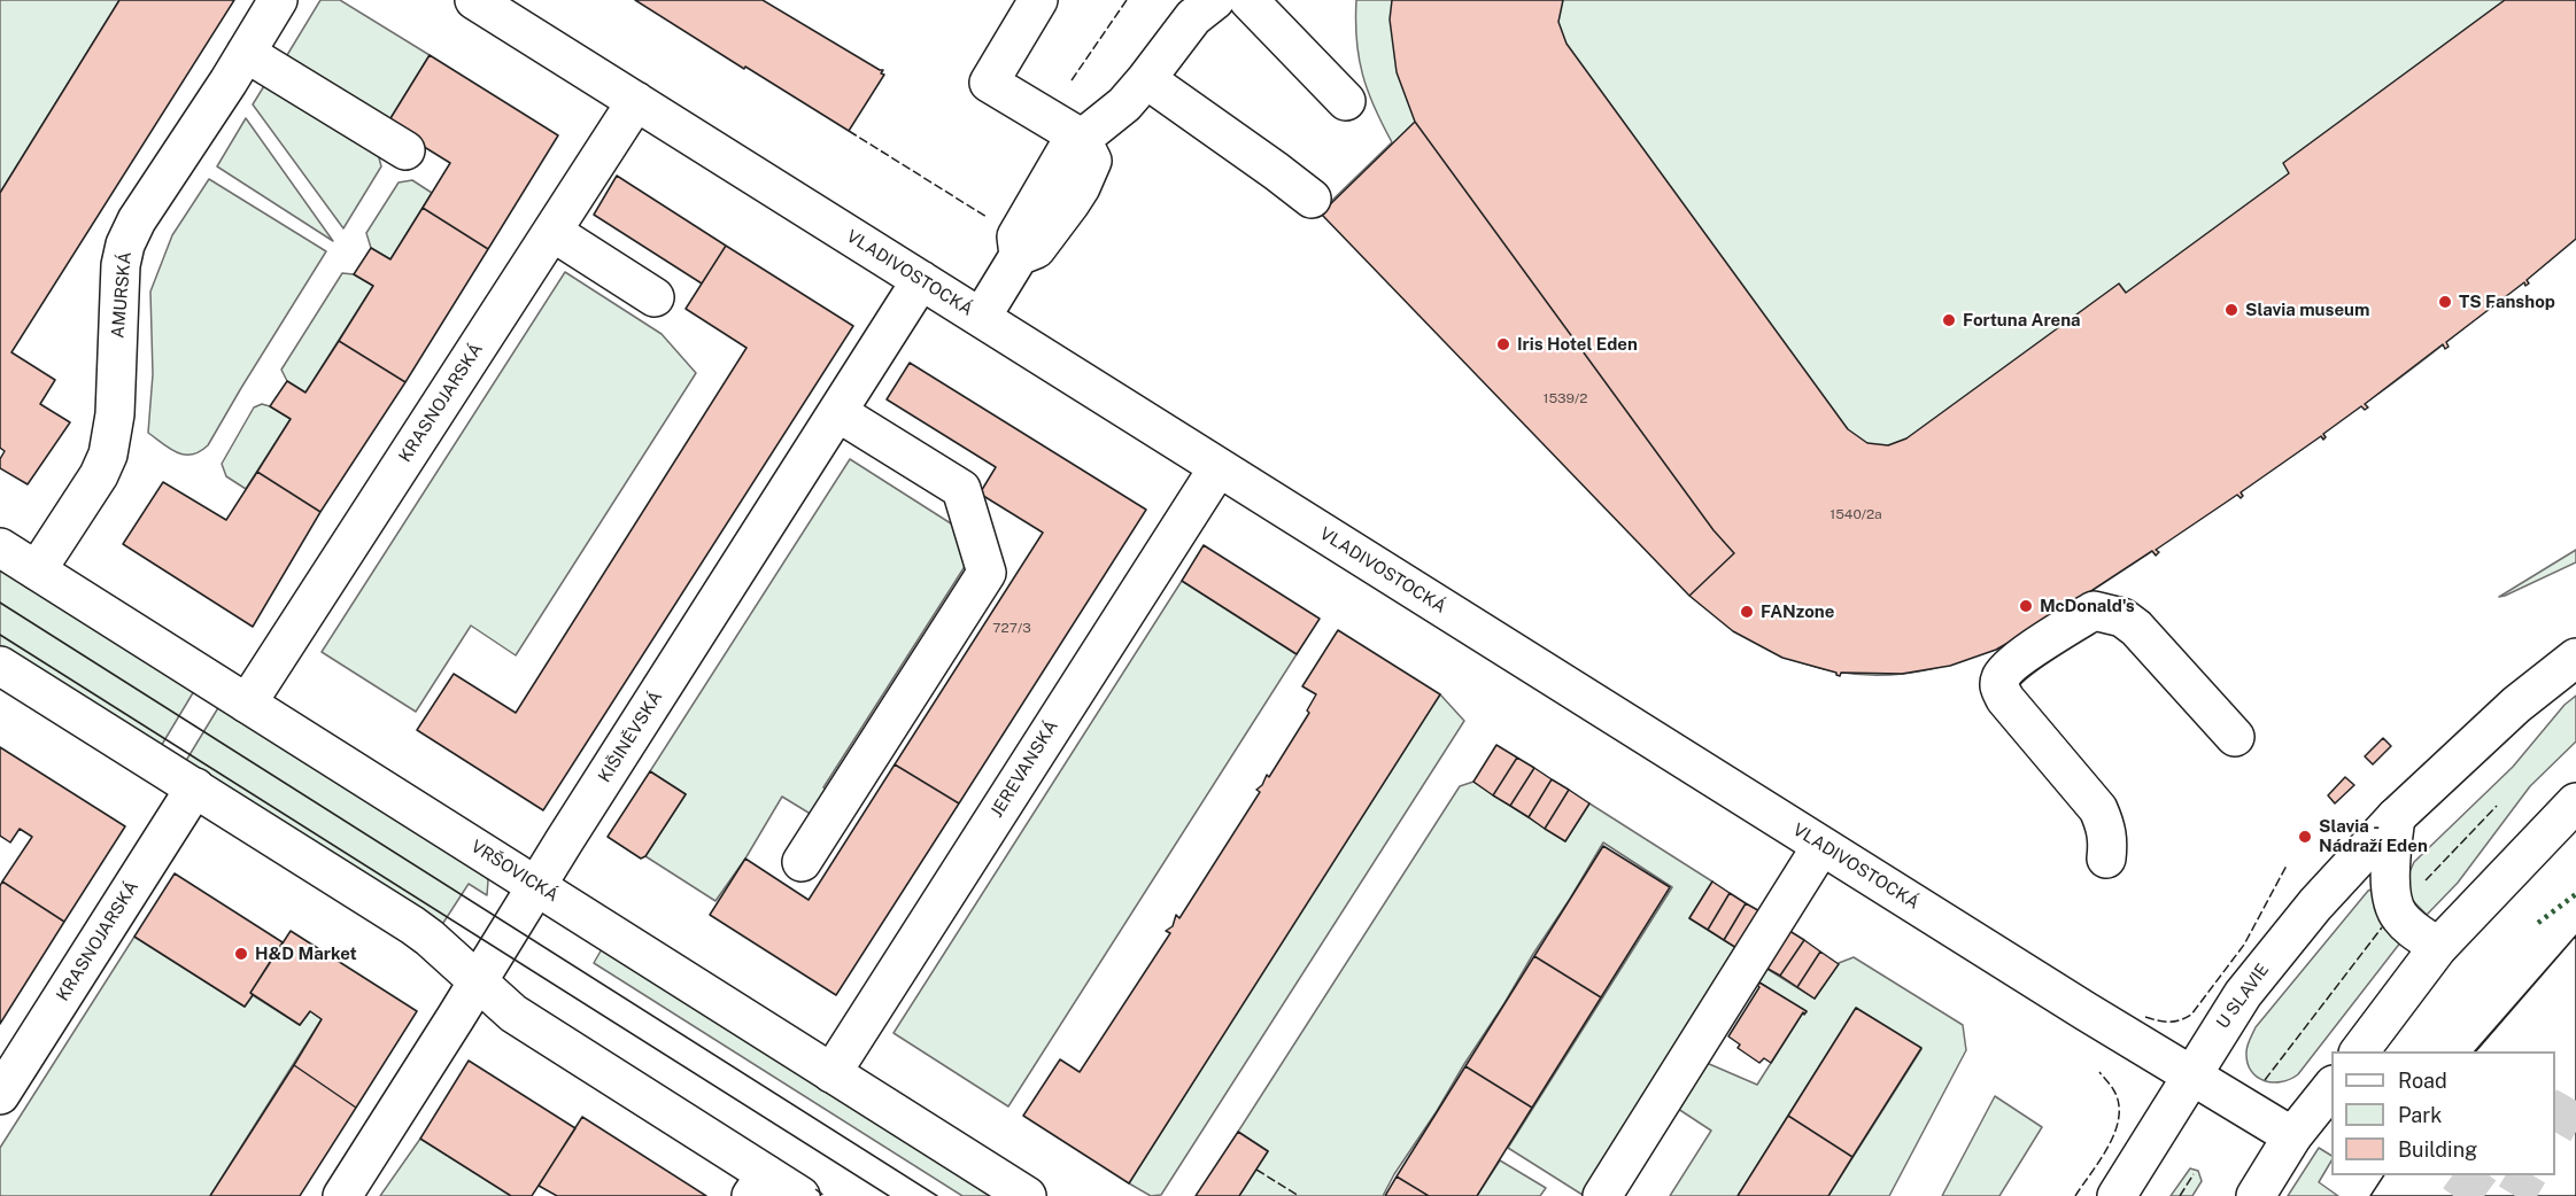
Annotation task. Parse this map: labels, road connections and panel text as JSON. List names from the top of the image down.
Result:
{
  "streets": {
    "street": [
      "VLADIVOSTOCKÁ",
      "AMURSKÁ",
      "KRASNOJARSKÁ",
      "KIŠINĚVSKÁ",
      "JEREVANSKÁ",
      "VRŠOVICKÁ",
      "U SLAVIE"
    ]
  },
  "crossings": [
    ["VLADIVOSTOCKÁ", "KRASNOJARSKÁ"],
    ["VLADIVOSTOCKÁ", "KIŠINĚVSKÁ"],
    ["VLADIVOSTOCKÁ", "JEREVANSKÁ"],
    ["VLADIVOSTOCKÁ", "U SLAVIE"],
    ["AMURSKÁ", "VRŠOVICKÁ"],
    ["KRASNOJARSKÁ", "VRŠOVICKÁ"],
    ["KIŠINĚVSKÁ", "VRŠOVICKÁ"],
    ["JEREVANSKÁ", "VRŠOVICKÁ"]
  ],
  "places": [
    "TS Fanshop",
    "Slavia museum",
    "Fortuna Arena",
    "Iris Hotel Eden",
    "McDonald's",
    "FANzone",
    "Slavia - Nádraží Eden",
    "H&D Market"
  ],
  "house_numbers": ["1539/2", "1540/2a", "727/3"],
  "legend": ["Road", "Park", "Building"]
}
